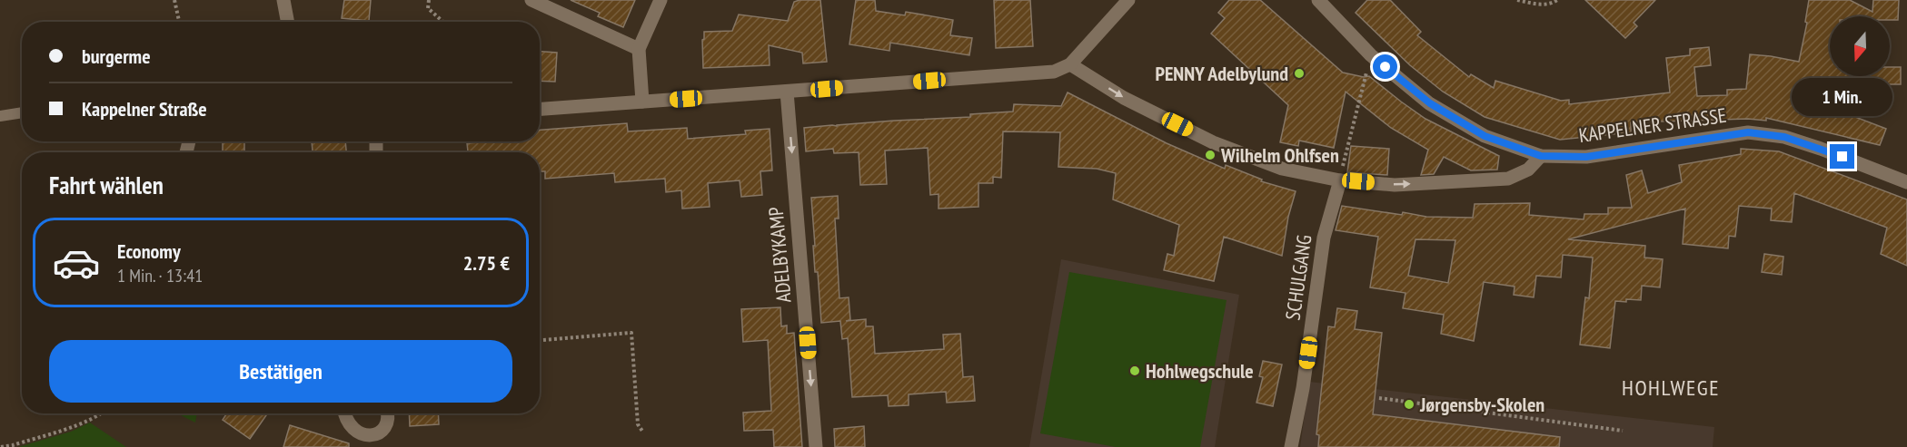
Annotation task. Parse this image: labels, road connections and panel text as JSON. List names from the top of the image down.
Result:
{
  "streets": {
    "street": ["KAPPELNER STRASSE", "ADELBYKAMP", "SCHULGANG"]
  },
  "one_way": ["ADELBYKAMP"],
  "districts": ["HOHLWEGE"],
  "places": [
    "PENNY Adelbylund",
    "Wilhelm Ohlfsen",
    "Hohlwegschule",
    "Jørgensby-Skolen"
  ],
  "north": "bottom",
  "page": {
    "banner": ["burgerme", "Kappelner Straße"],
    "bubble": "1 Min.",
    "heading": "Fahrt wählen",
    "list": [
      {
        "name": "Economy",
        "note": "1 Min. · 13:41",
        "value": "2.75 €"
      }
    ],
    "buttons": "Bestätigen"
  }
}
